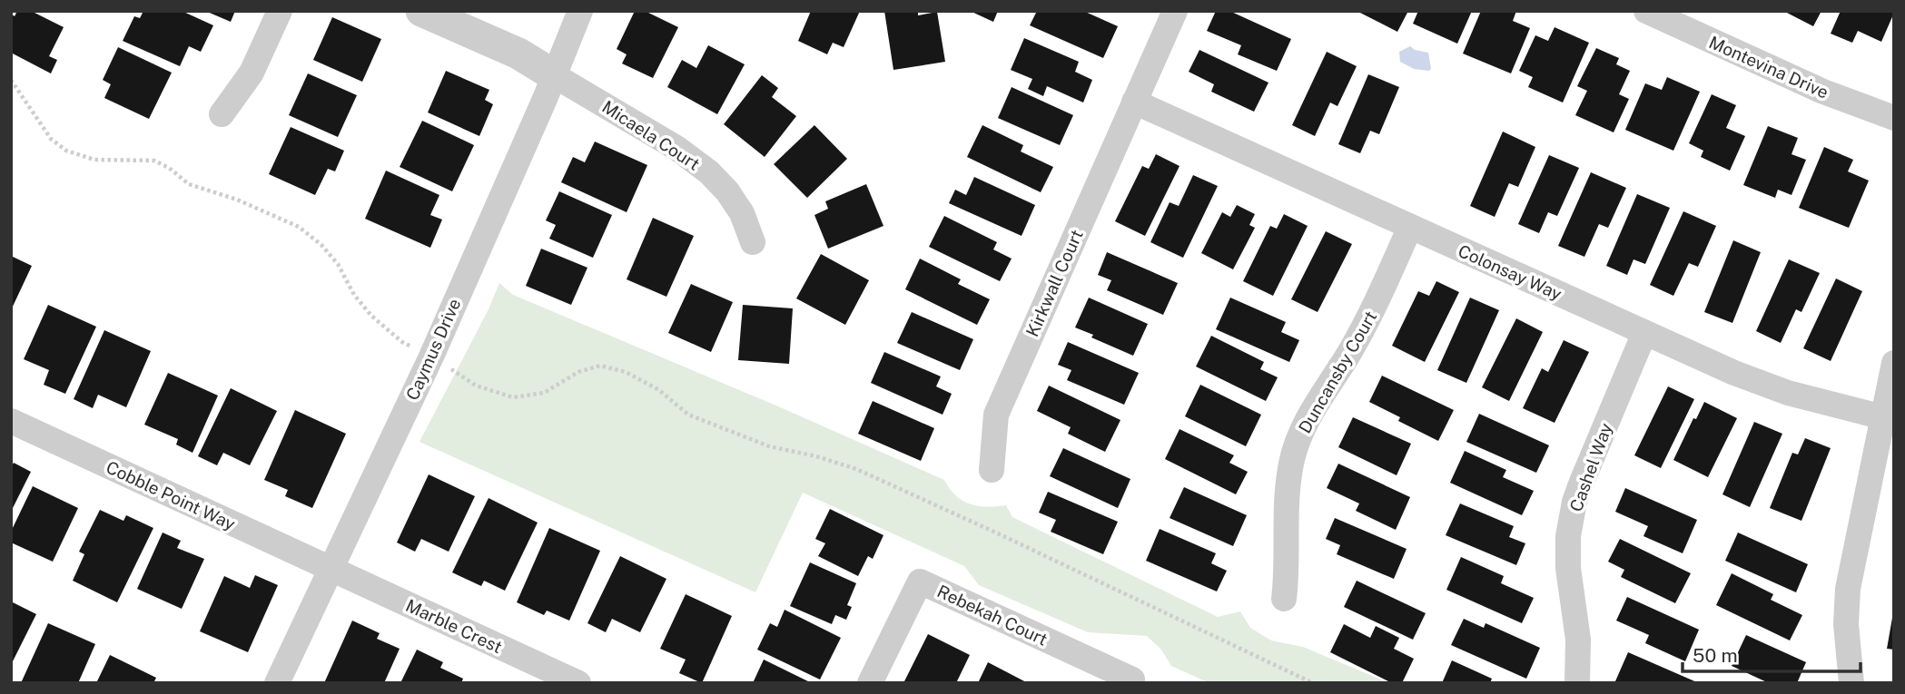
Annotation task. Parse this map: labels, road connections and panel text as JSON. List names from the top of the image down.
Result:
{
  "streets": {
    "street": [
      "Montevina Drive",
      "Micaela Court",
      "Colonsay Way",
      "Kirkwall Court",
      "Caymus Drive",
      "Duncansby Court",
      "Cashel Way",
      "Cobble Point Way",
      "Rebekah Court",
      "Marble Crest"
    ]
  },
  "crossings": [
    ["Micaela Court", "Caymus Drive"],
    ["Colonsay Way", "Kirkwall Court"],
    ["Colonsay Way", "Duncansby Court"],
    ["Colonsay Way", "Cashel Way"],
    ["Caymus Drive", "Cobble Point Way"],
    ["Caymus Drive", "Marble Crest"],
    ["Cobble Point Way", "Marble Crest"]
  ],
  "scale_bar": "50 m"
}
